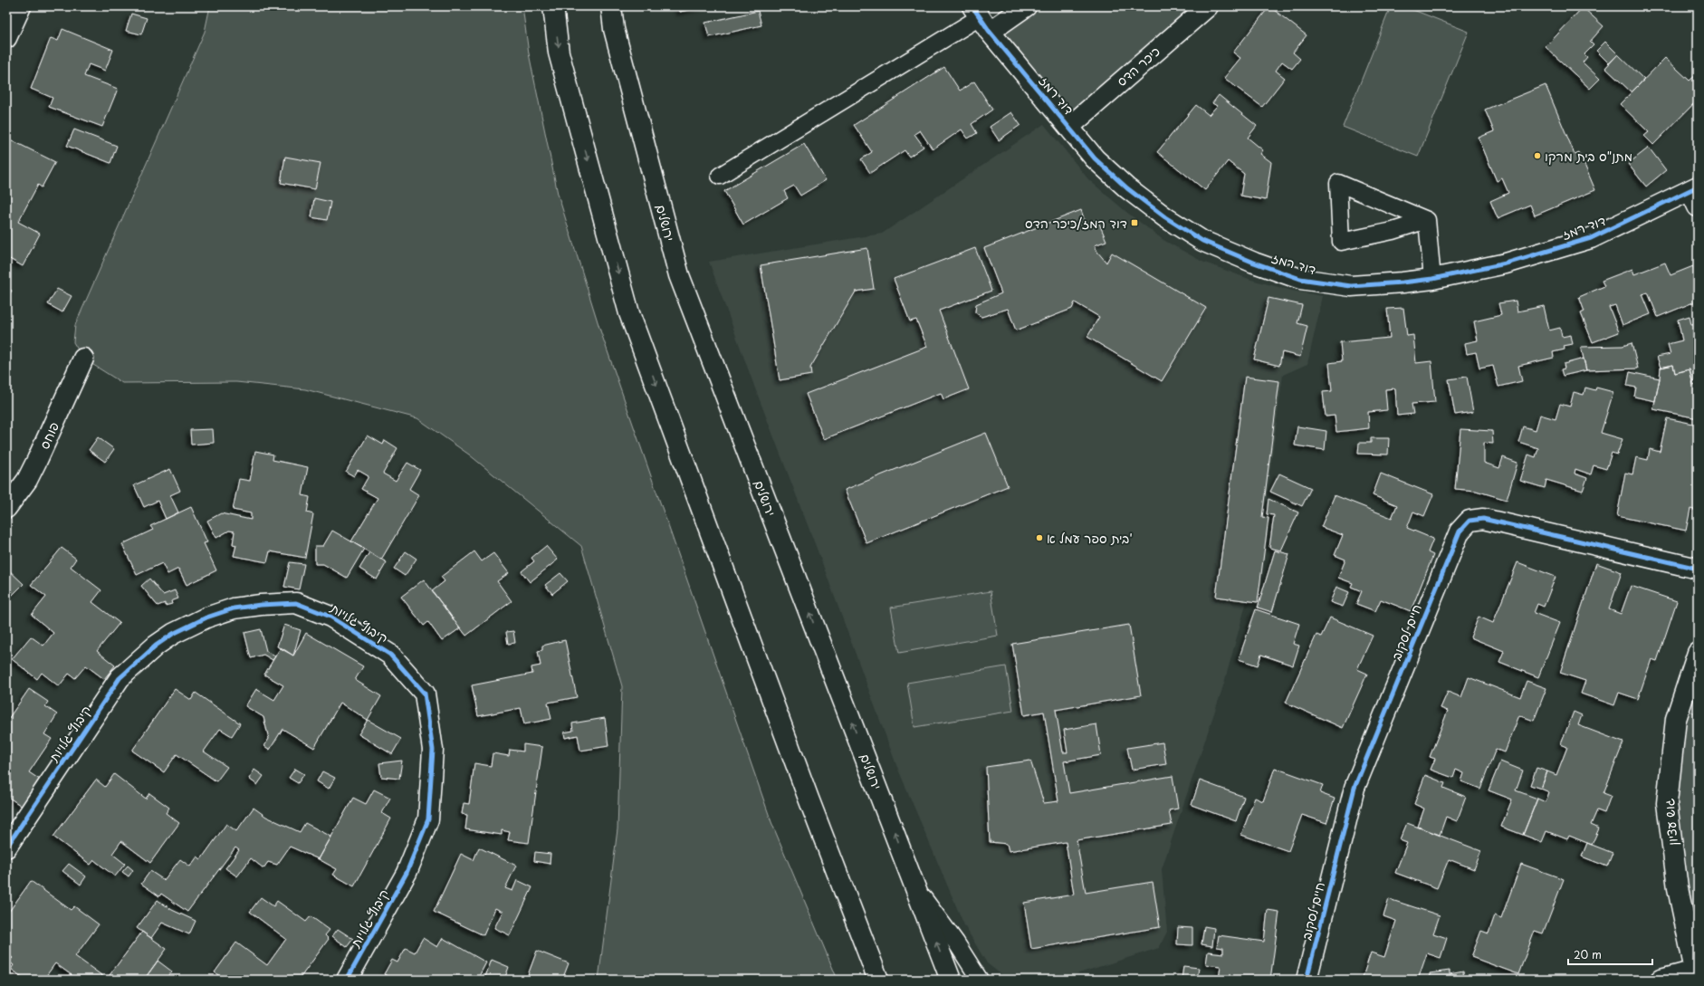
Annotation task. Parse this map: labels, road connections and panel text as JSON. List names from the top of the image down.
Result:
{
  "streets": {
    "main road": [
      "כיכר הדס",
      "דוד רמז",
      "ירושלים",
      "פוחס",
      "קיבוץ גלויות",
      "חיים לסקוב",
      "גוש עציון"
    ]
  },
  "crossings": [
    ["כיכר הדס", "דוד רמז"]
  ],
  "places": {
    "other": ["מתנ\"ס בית מרקו", "בית ספר עמל א'"],
    "transit": ["דוד רמז/כיכר הדס"]
  },
  "scale_bar": "20 m"
}
